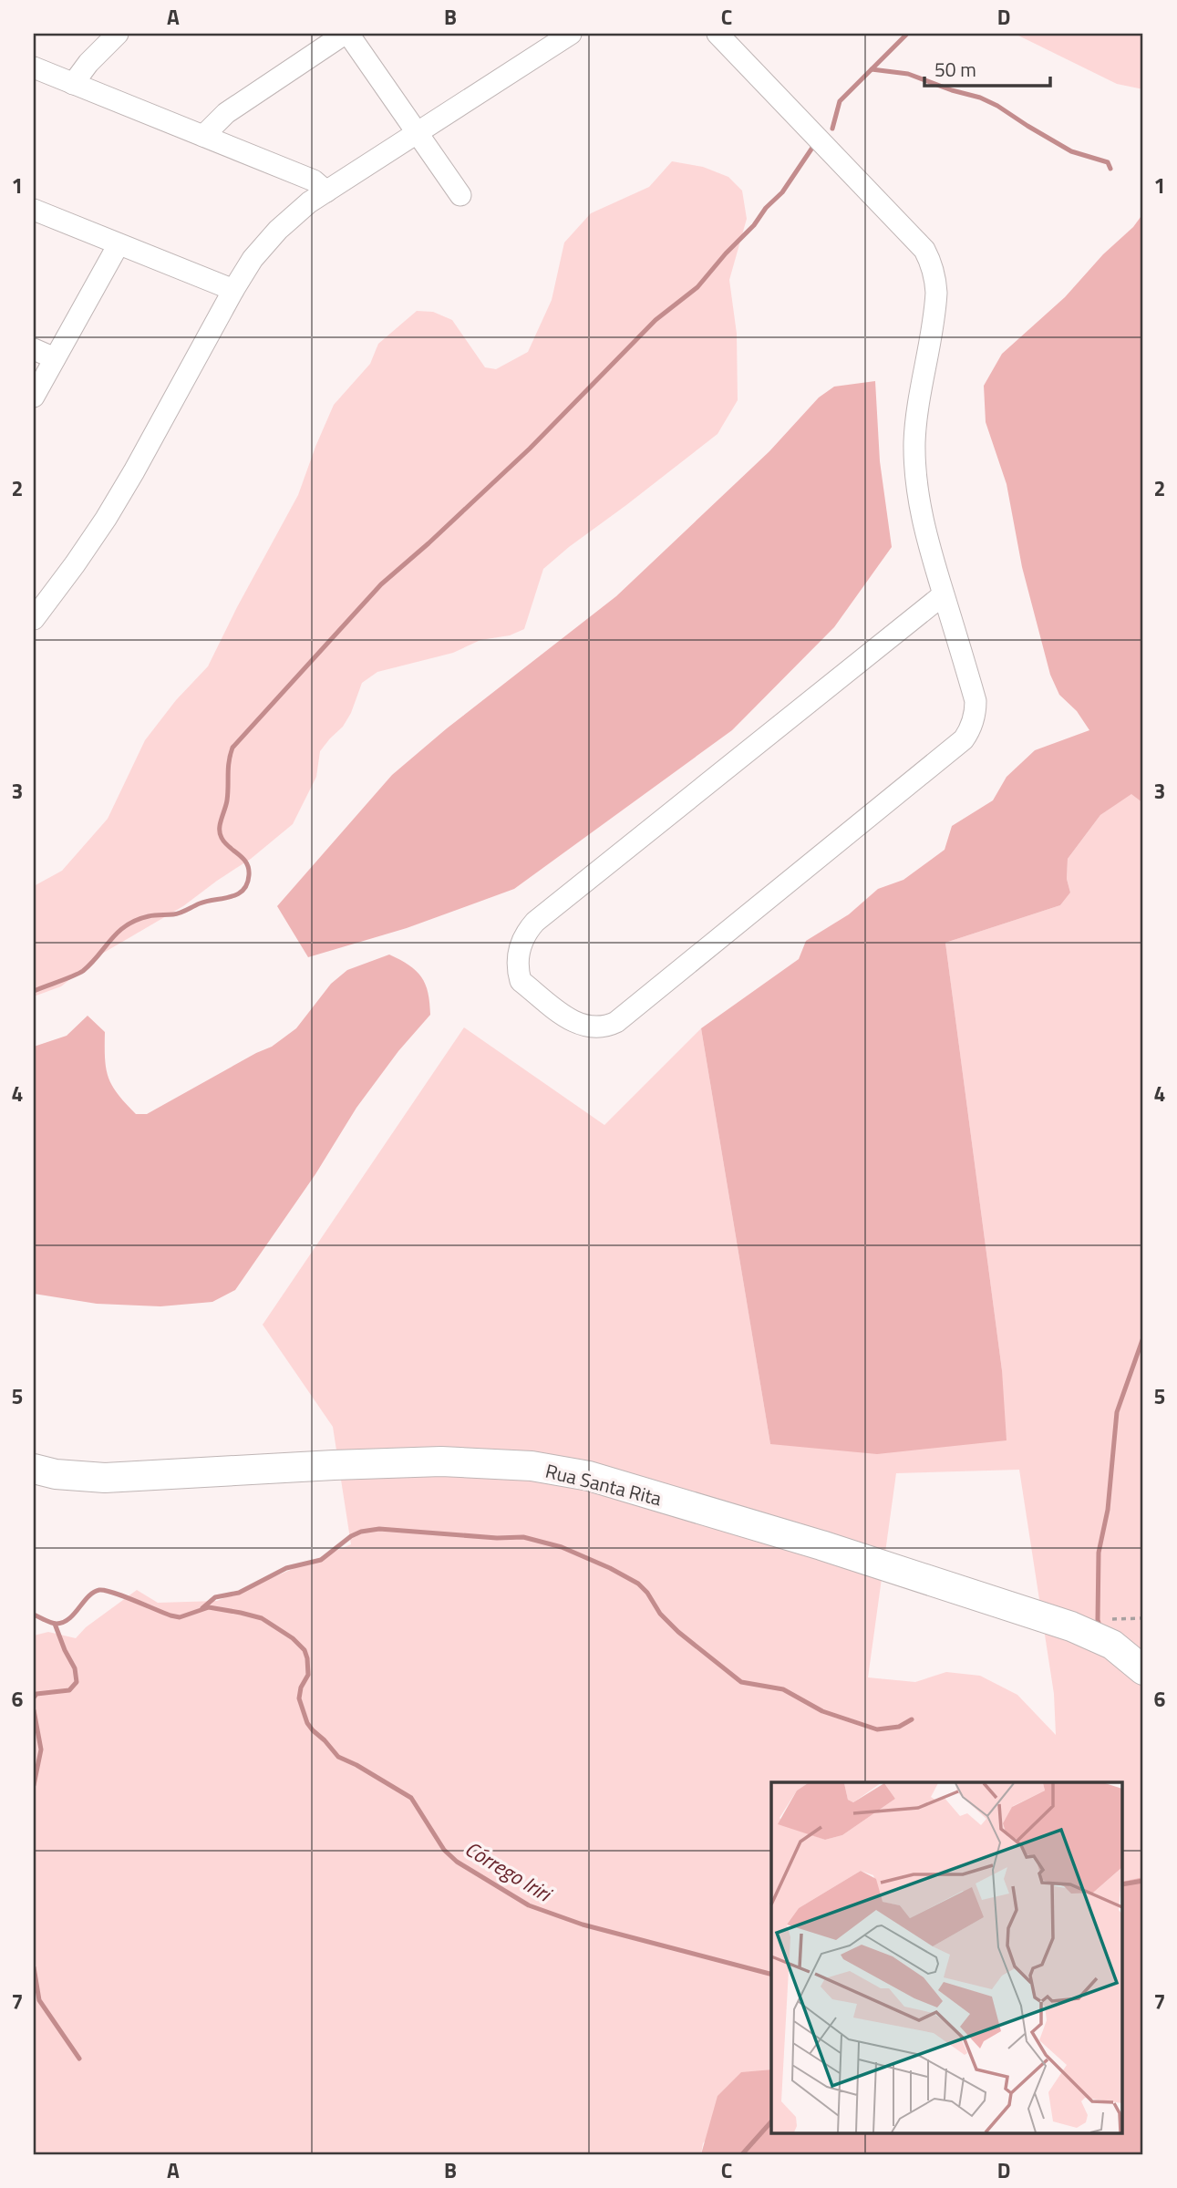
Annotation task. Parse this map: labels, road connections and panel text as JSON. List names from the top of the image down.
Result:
{
  "streets": {
    "street": ["Rua Santa Rita"]
  },
  "water": ["Córrego Iriri"],
  "scale_bar": "50 m",
  "grid": {
    "columns": [
      "A",
      "B",
      "C",
      "D"
    ],
    "rows": [
      "1",
      "2",
      "3",
      "4",
      "5",
      "6",
      "7"
    ]
  }
}
